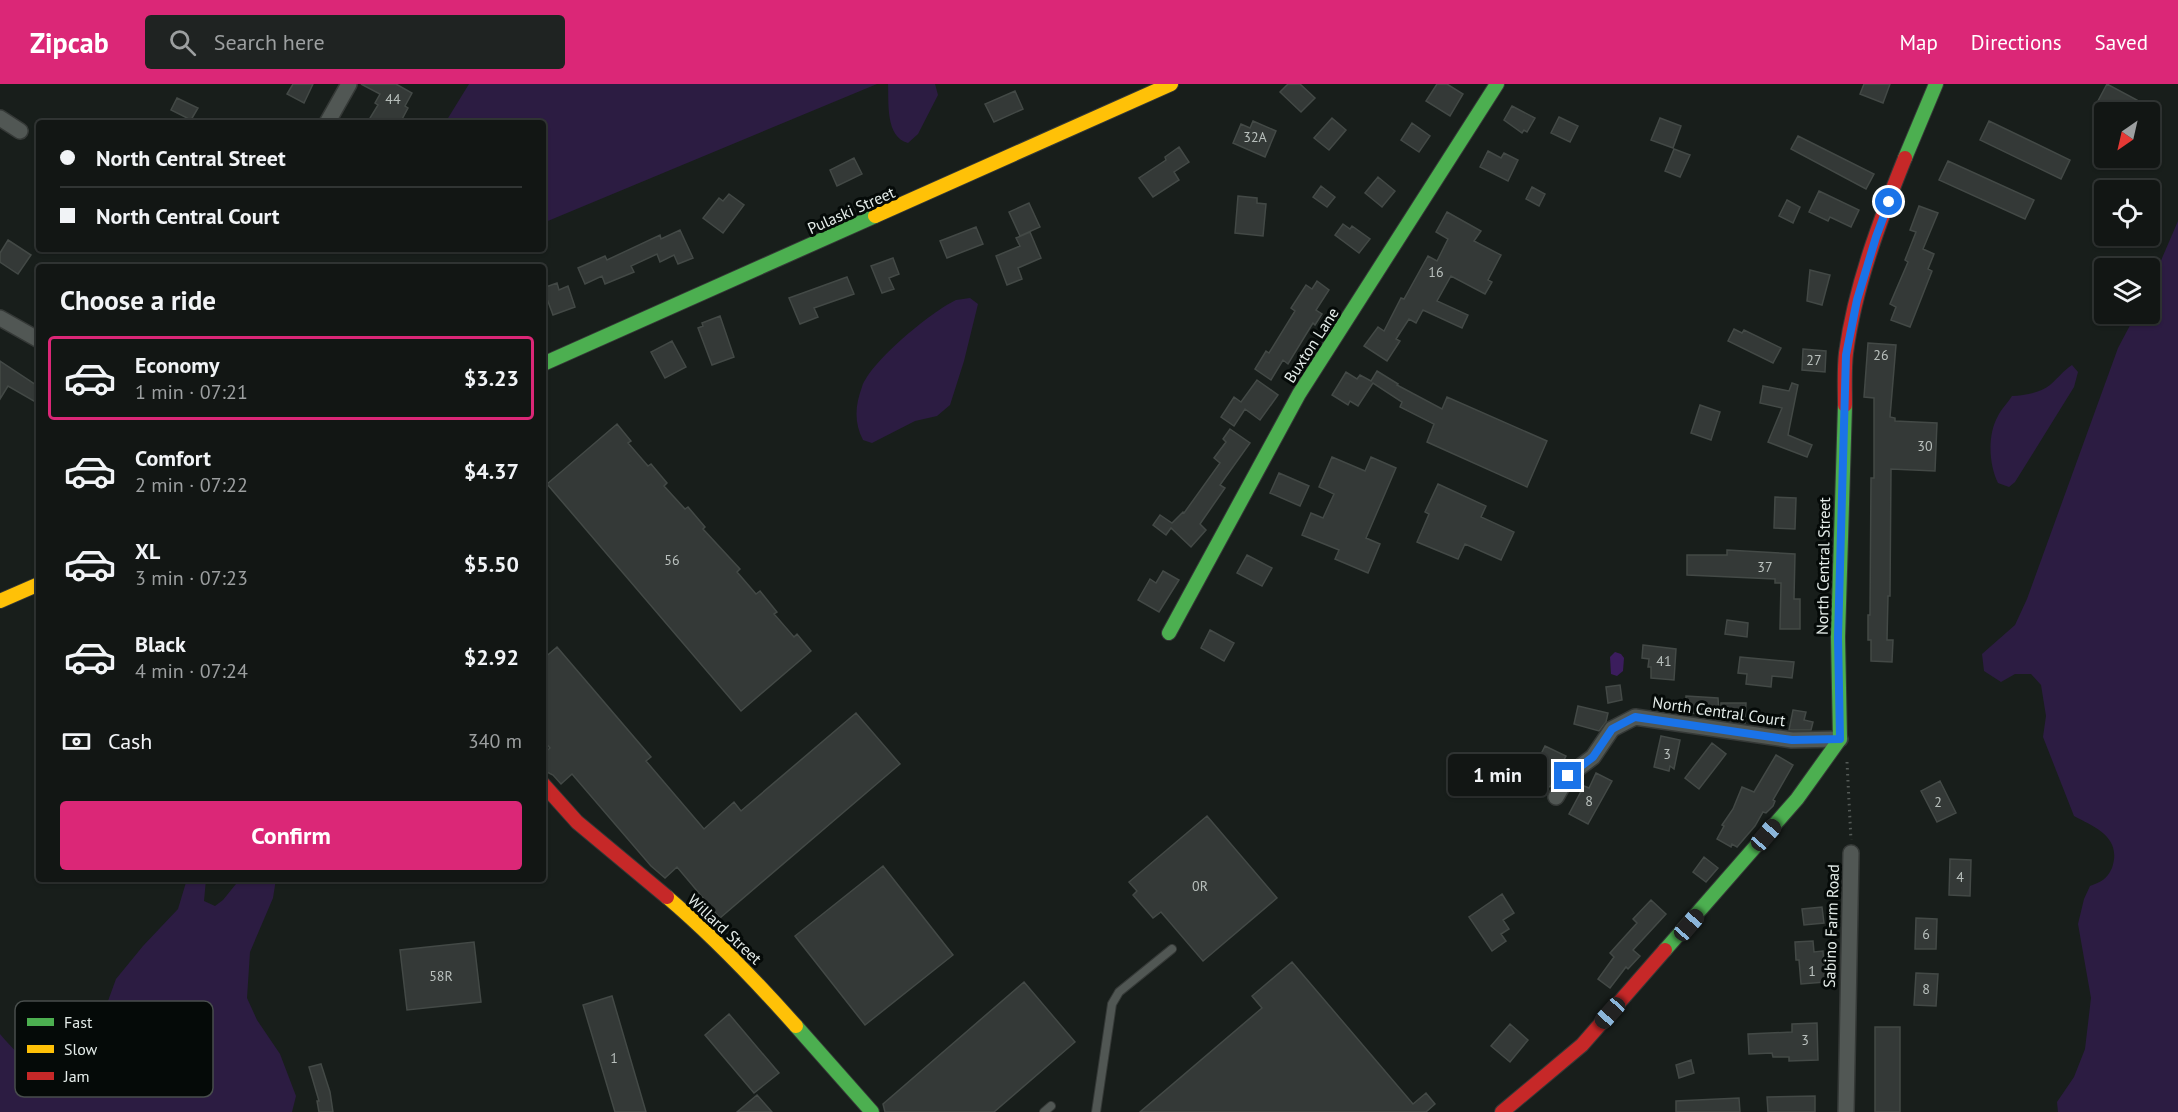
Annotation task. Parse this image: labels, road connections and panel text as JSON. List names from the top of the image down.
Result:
{
  "streets": {
    "street": [
      "Pulaski Street",
      "Buxton Lane",
      "North Central Street",
      "North Central Court",
      "Sabino Farm Road",
      "Willard Street"
    ]
  },
  "crossings": [
    ["North Central Street", "North Central Court"]
  ],
  "house_numbers": [
    "44",
    "32A",
    "16",
    "26",
    "27",
    "30",
    "56",
    "37",
    "41",
    "3",
    "8",
    "2",
    "4",
    "0R",
    "6",
    "1",
    "58R",
    "8",
    "3",
    "1"
  ],
  "legend": ["Fast", "Slow", "Jam"],
  "north": "bottom left",
  "page": {
    "header": "Zipcab",
    "search": "Search here",
    "nav": ["Map", "Directions", "Saved"],
    "banner": ["North Central Street", "North Central Court"],
    "heading": "Choose a ride",
    "list": [
      {
        "name": "Economy",
        "note": "1 min · 07:21",
        "value": "$3.23"
      },
      {
        "name": "Comfort",
        "note": "2 min · 07:22",
        "value": "$4.37"
      },
      {
        "name": "XL",
        "note": "3 min · 07:23",
        "value": "$5.50"
      },
      {
        "name": "Black",
        "note": "4 min · 07:24",
        "value": "$2.92"
      }
    ],
    "pay": ["Cash", "340 m"],
    "bubble": "1 min",
    "buttons": "Confirm"
  }
}
